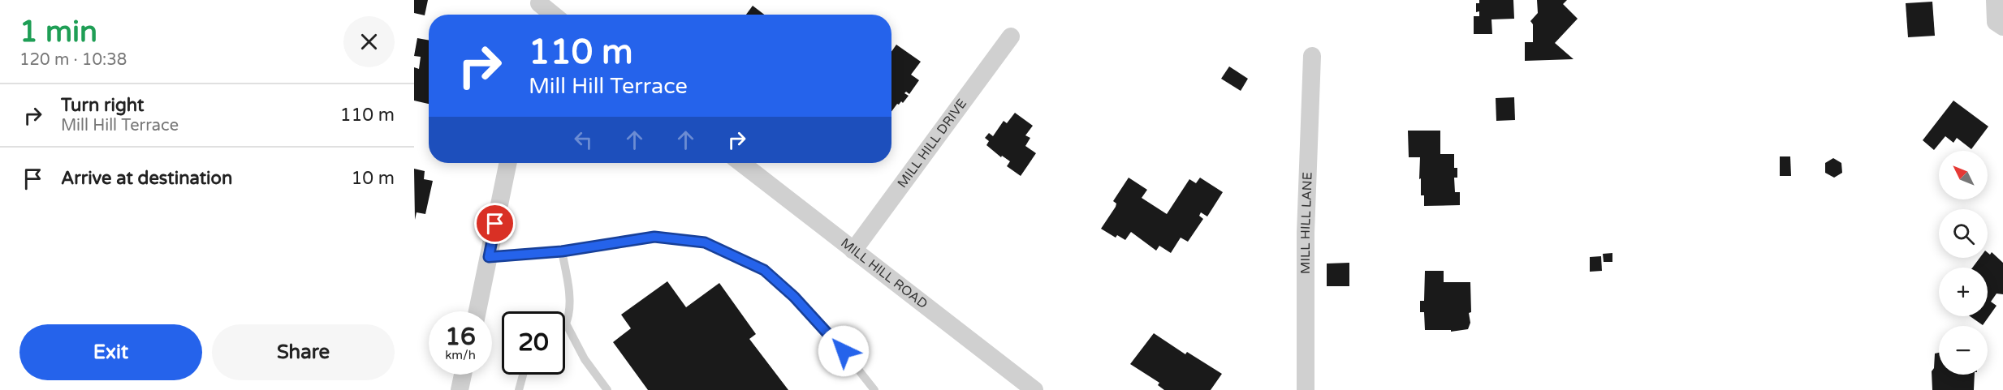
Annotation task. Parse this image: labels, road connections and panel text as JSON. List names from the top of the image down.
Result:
{
  "streets": {
    "street": ["MILL HILL DRIVE", "MILL HILL LANE", "MILL HILL ROAD"]
  },
  "crossings": [
    ["MILL HILL DRIVE", "MILL HILL ROAD"]
  ],
  "north": "top left",
  "page": {
    "heading": ["1 min", "120 m · 10:38"],
    "turn": ["110 m", "Mill Hill Terrace"],
    "list": [
      {
        "name": "Turn right",
        "note": "Mill Hill Terrace",
        "value": "110 m"
      },
      {
        "name": "Arrive at destination",
        "value": "10 m"
      }
    ],
    "map_buttons": ["+", "−"],
    "speed": "16 km/h",
    "limit": "20",
    "buttons": ["Exit", "Share"]
  }
}
